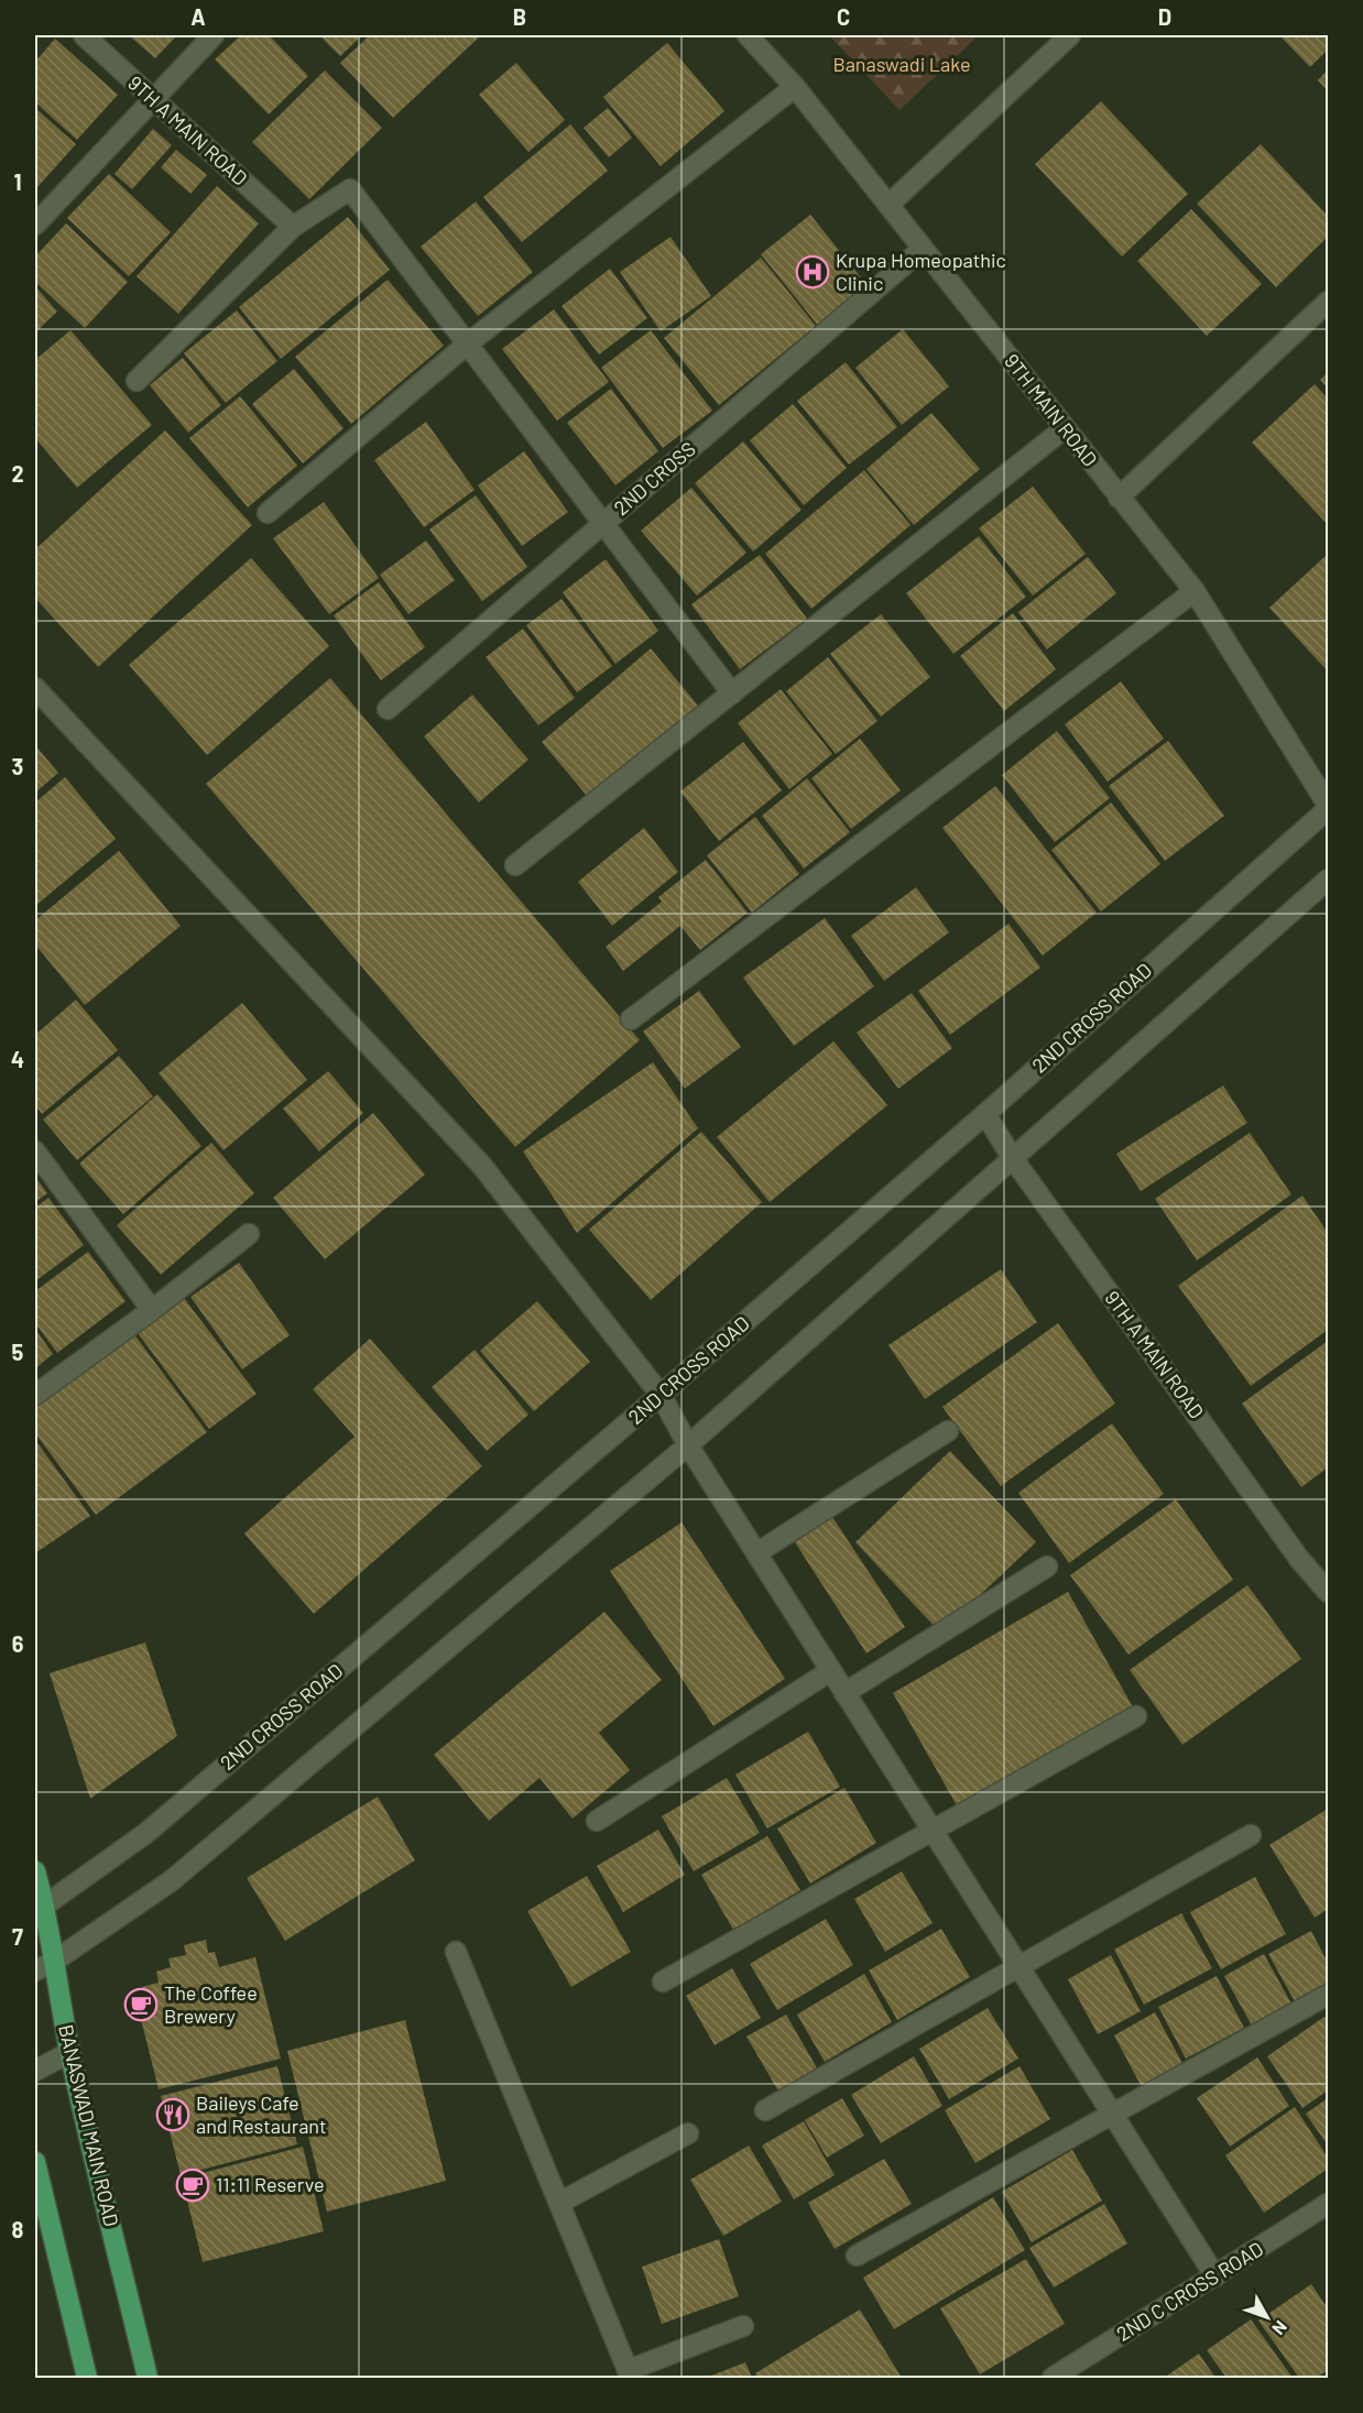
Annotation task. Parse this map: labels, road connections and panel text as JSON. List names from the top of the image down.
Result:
{
  "streets": {
    "main road": ["BANASWADI MAIN ROAD"],
    "street": [
      "9TH A MAIN ROAD",
      "9TH MAIN ROAD",
      "2ND CROSS",
      "2ND CROSS ROAD",
      "2ND C CROSS ROAD"
    ]
  },
  "crossings": [
    ["9TH A MAIN ROAD", "2ND CROSS ROAD"],
    ["9TH MAIN ROAD", "2ND CROSS"],
    ["9TH MAIN ROAD", "2ND CROSS ROAD"],
    ["2ND CROSS ROAD", "BANASWADI MAIN ROAD"]
  ],
  "parks": ["Banaswadi Lake"],
  "places": {
    "hospital": ["Krupa Homeopathic Clinic"],
    "cafe": ["The Coffee Brewery", "11:11 Reserve"],
    "restaurant": ["Baileys Cafe and Restaurant"]
  },
  "north": "bottom right",
  "grid": {
    "columns": [
      "A",
      "B",
      "C",
      "D"
    ],
    "rows": [
      "1",
      "2",
      "3",
      "4",
      "5",
      "6",
      "7",
      "8"
    ]
  }
}
